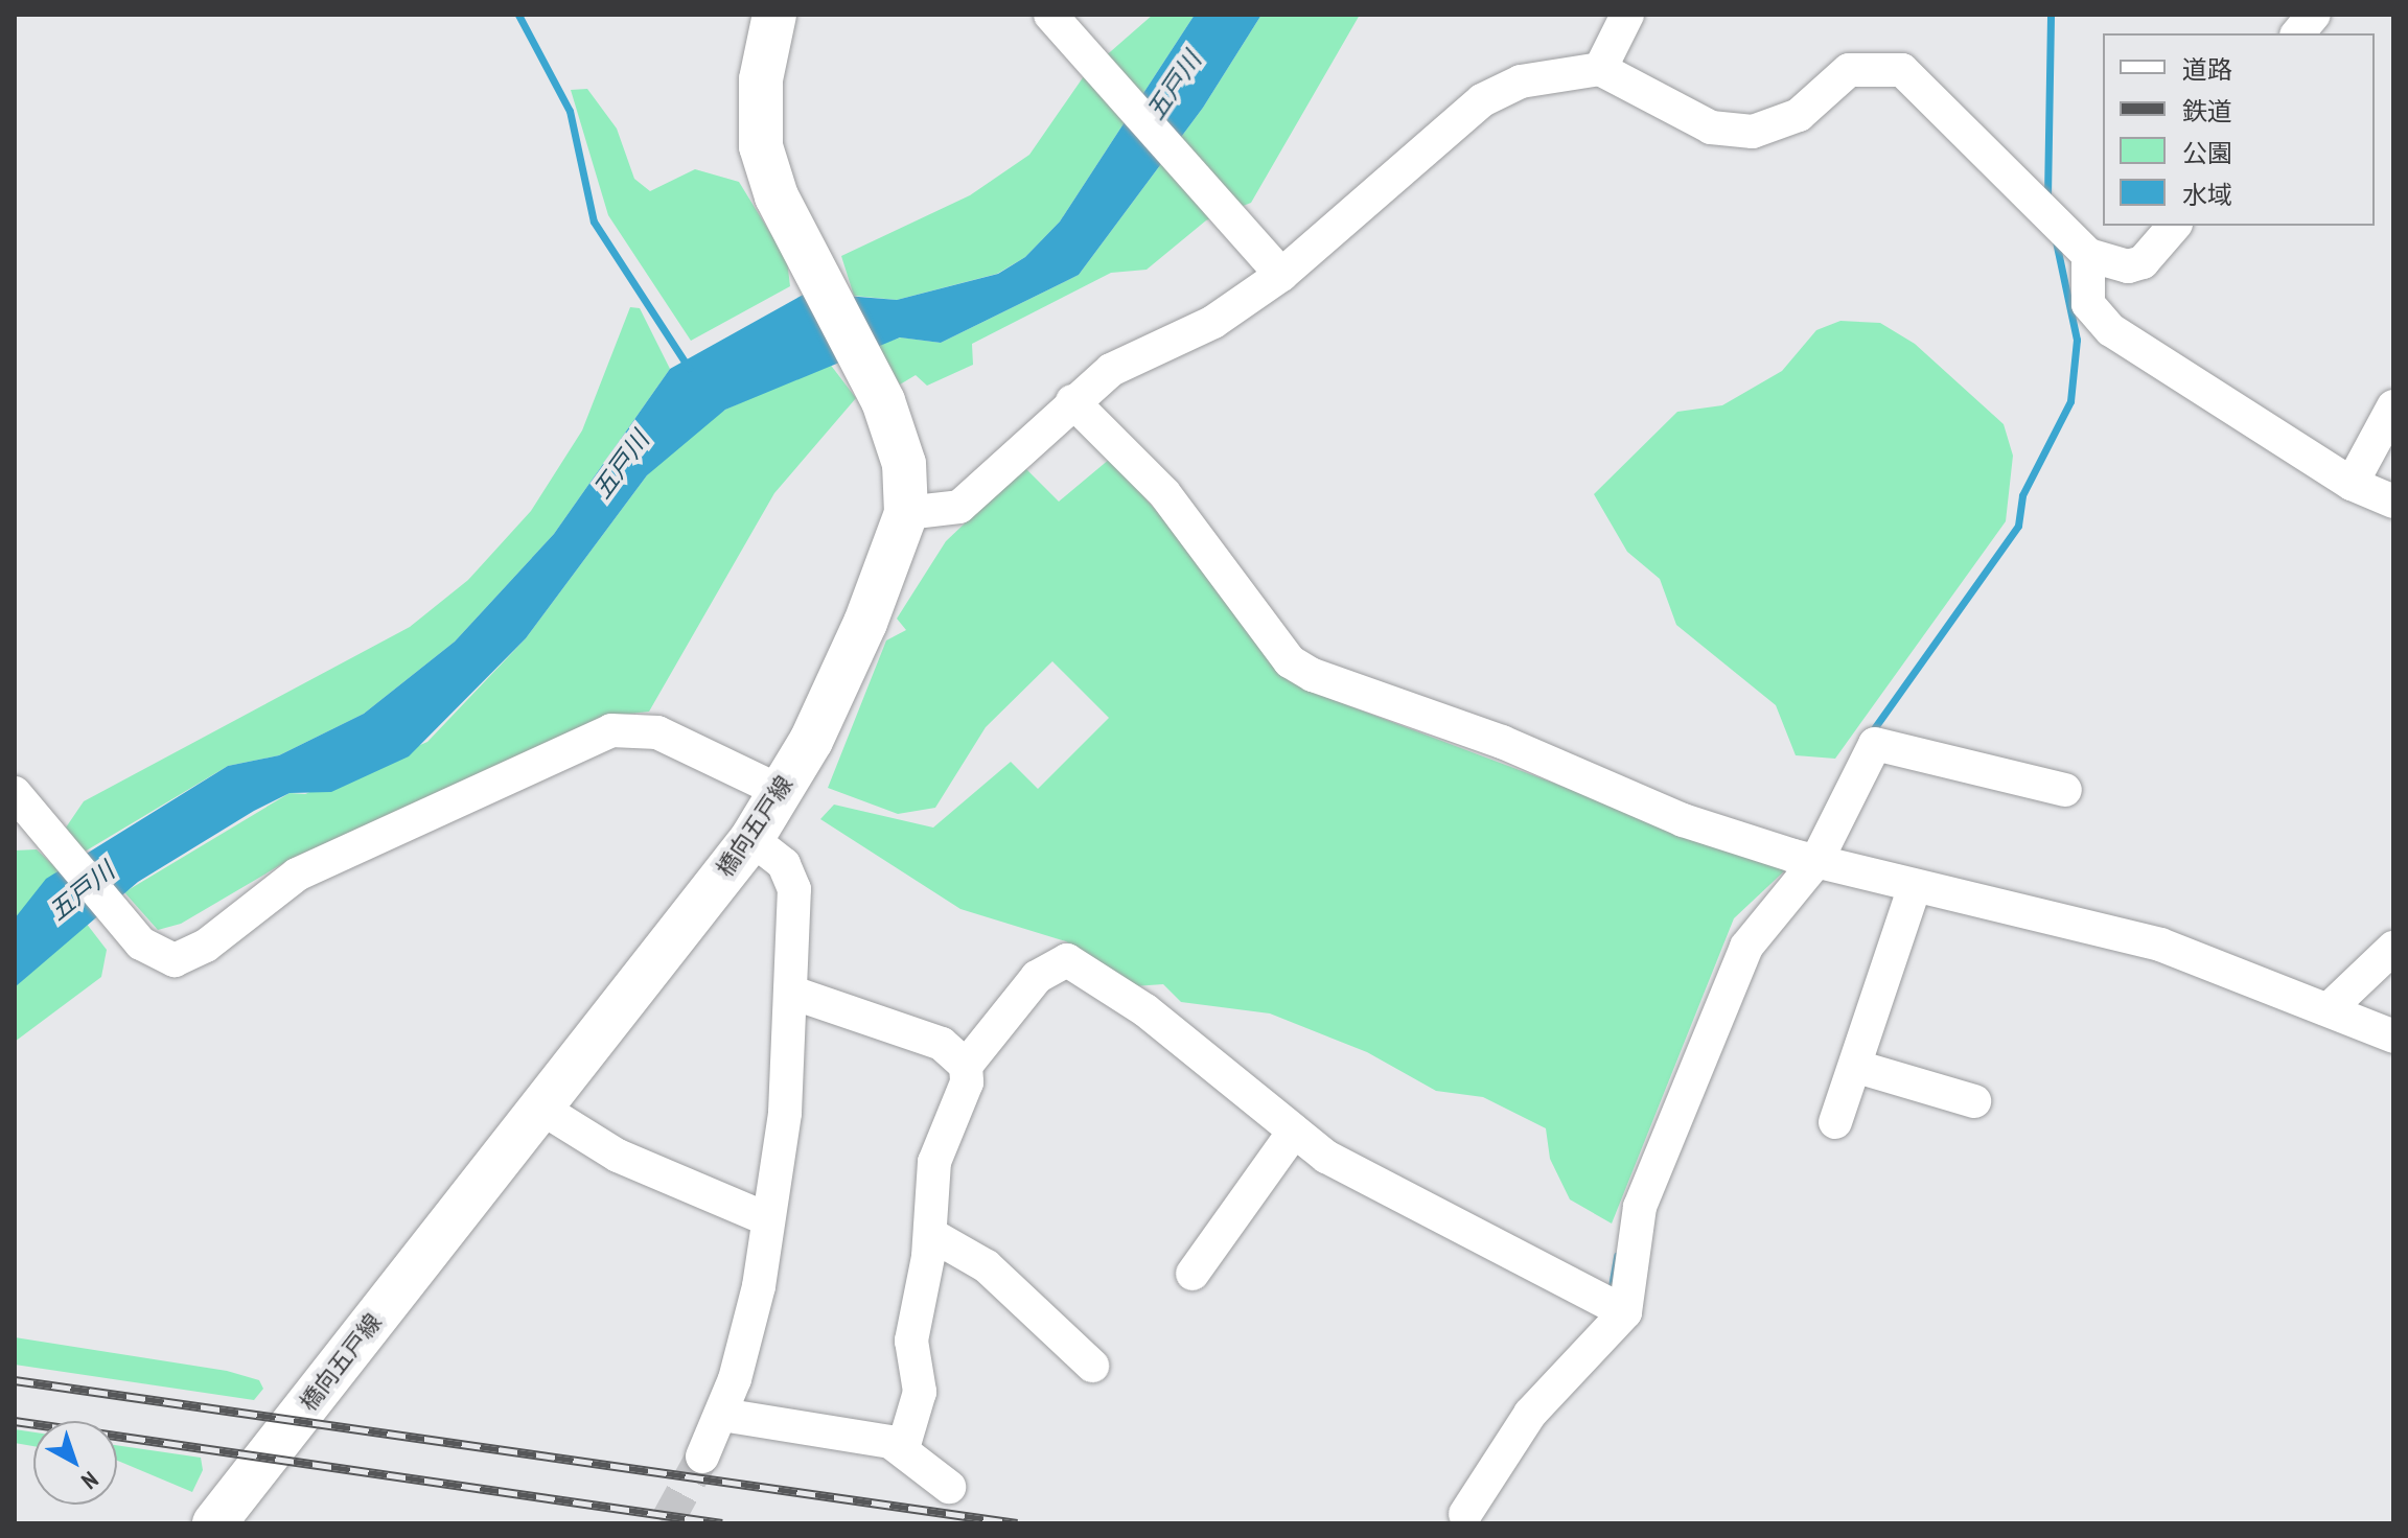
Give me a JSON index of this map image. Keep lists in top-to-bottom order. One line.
{"streets":{"main road":["橋向五戸線"]},"water":["五戸川"],"legend":["道路","鉄道","公園","水域"],"north":"bottom right"}
